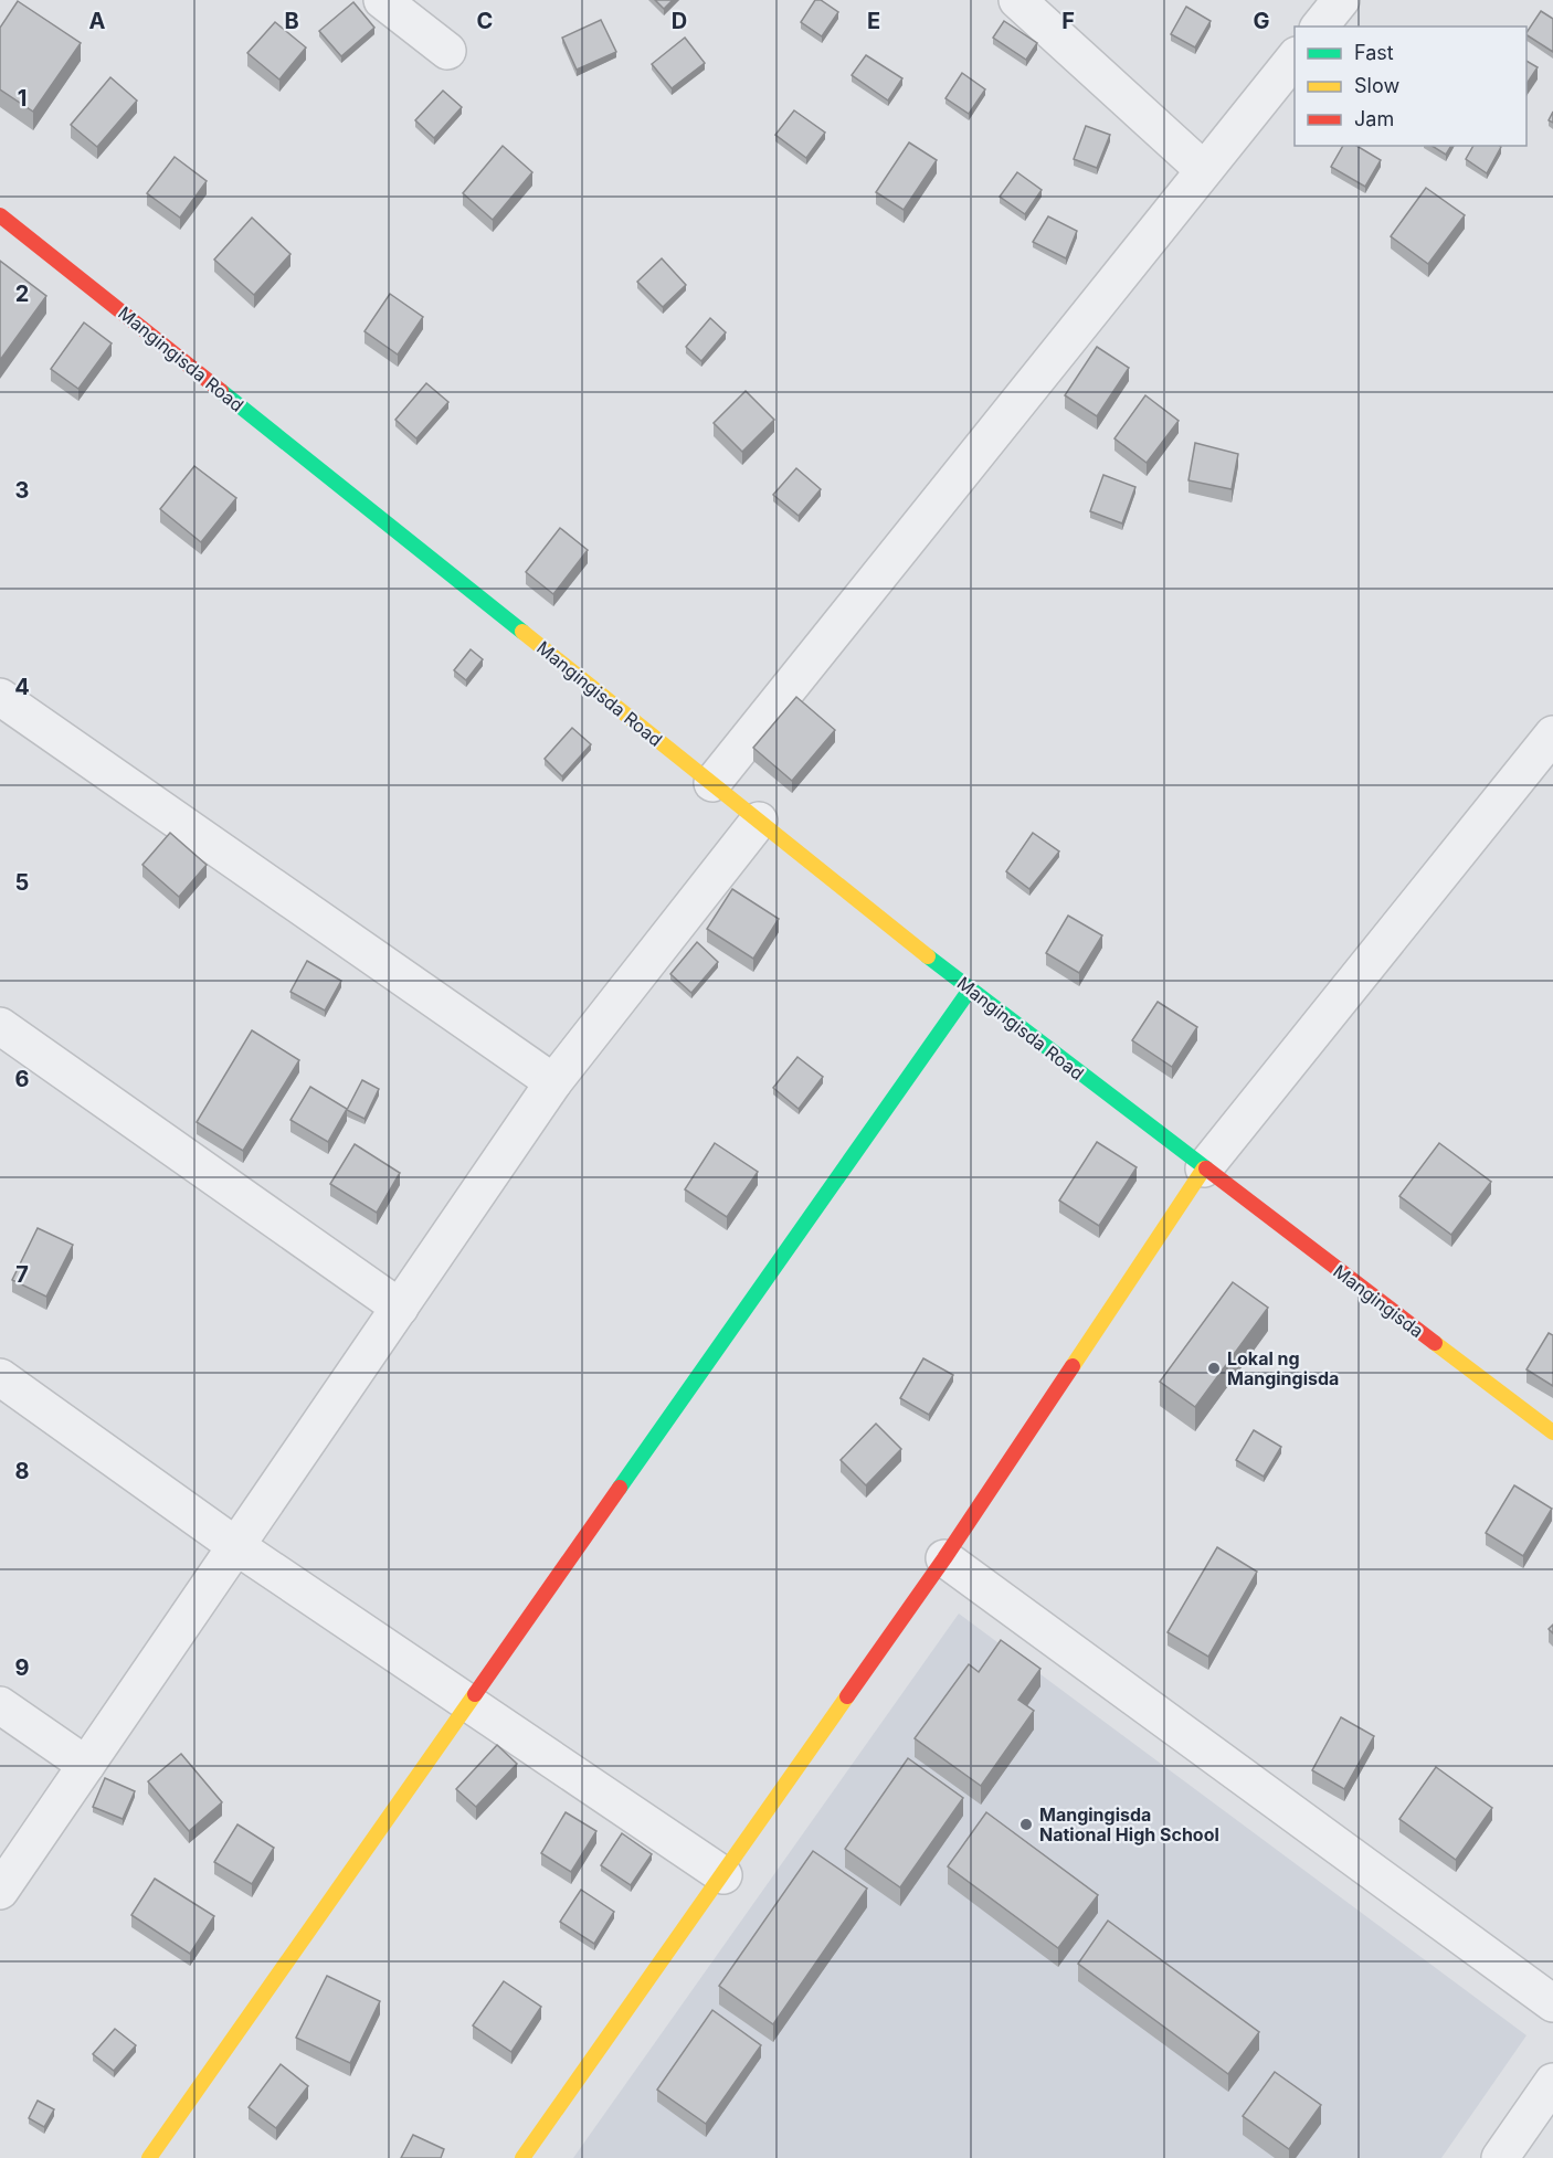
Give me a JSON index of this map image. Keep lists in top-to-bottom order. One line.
{"streets":{"street":["Mangingisda Road","Mangingisda"]},"crossings":[["Mangingisda Road","Mangingisda"]],"places":["Lokal ng Mangingisda","Mangingisda National High School"],"legend":["Fast","Slow","Jam"],"grid":{"columns":["A","B","C","D","E","F","G"],"rows":["1","2","3","4","5","6","7","8","9"]}}
